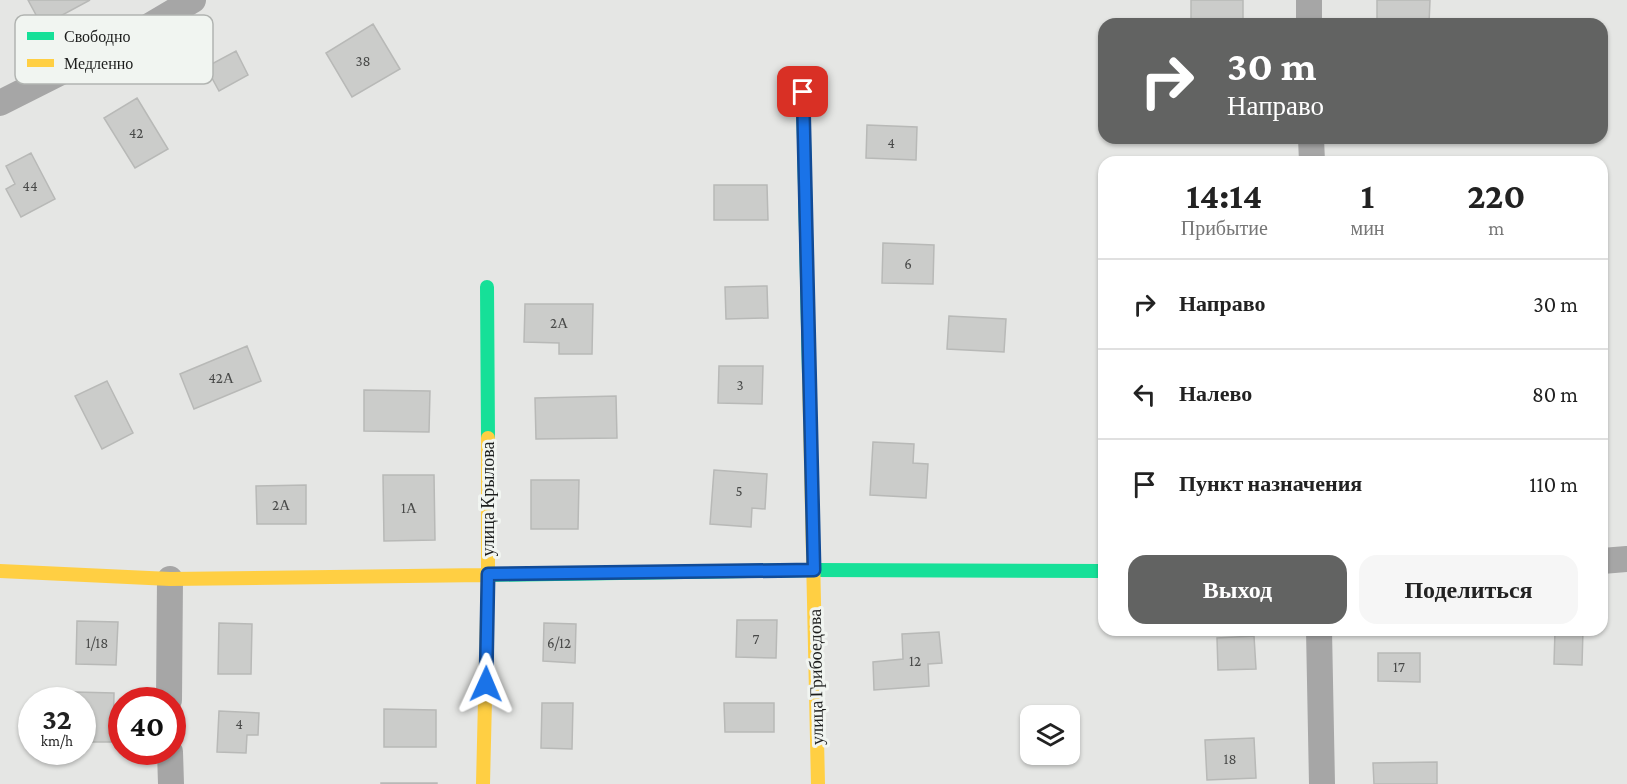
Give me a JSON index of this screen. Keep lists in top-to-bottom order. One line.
{"streets":{"street":["улица Крылова","улица Грибоедова"]},"house_numbers":["38","42","4","44","6","2А","42А","3","5","2А","1А","7","1/18","6/12","12","17","4","18"],"legend":["Свободно","Медленно"],"page":{"turn":["30 m","Направо"],"eta":["14:14","Прибытие","1","мин","220","m"],"list":[{"name":"Направо","value":"30 m"},{"name":"Налево","value":"80 m"},{"name":"Пункт назначения","value":"110 m"}],"buttons":["Выход","Поделиться"],"speed":"32 km/h","limit":"40"}}
